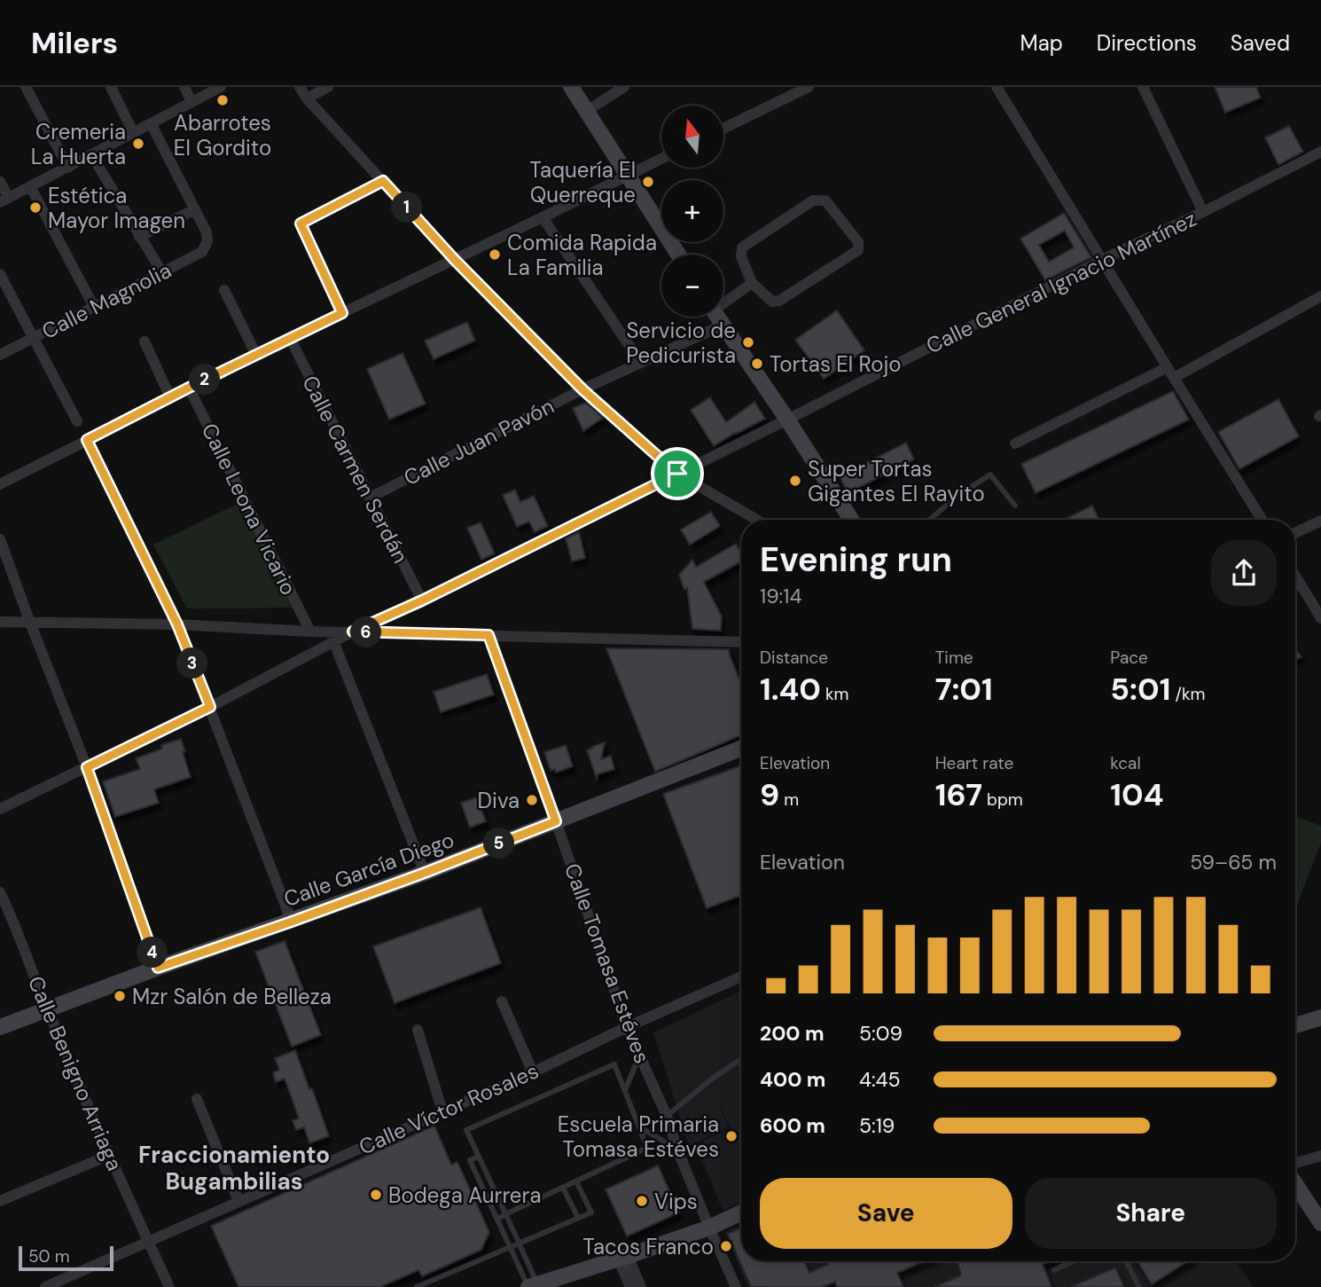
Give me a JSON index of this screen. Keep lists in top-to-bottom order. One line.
{"streets":{"street":["Calle General Ignacio Martínez","Calle Magnolia","Calle Juan Pavón","Calle Carmen Serdán","Calle Leona Vicario","Calle García Diego","Calle Tomasa Estéves","Calle Benigno Arriaga","Calle Víctor Rosales"]},"crossings":[["Calle General Ignacio Martínez","Calle Carmen Serdán"],["Calle Juan Pavón","Calle Carmen Serdán"],["Calle García Diego","Calle Tomasa Estéves"],["Calle García Diego","Calle Benigno Arriaga"],["Calle Tomasa Estéves","Calle Víctor Rosales"],["Calle Benigno Arriaga","Calle Víctor Rosales"]],"districts":["Fraccionamiento Bugambilias"],"places":["Abarrotes El Gordito","Cremeria La Huerta","Taquería El Querreque","Estética Mayor Imagen","Comida Rapida La Familia","Servicio de Pedicurista","Tortas El Rojo","Super Tortas Gigantes El Rayito","Diva","Mzr Salón de Belleza","Escuela Primaria Tomasa Estéves","Bodega Aurrera","Vips","Tacos Franco"],"scale_bar":"50 m","north":"top","page":{"header":"Milers","nav":["Map","Directions","Saved"],"map_buttons":["+","−"],"pins":["1","2","6","3","5","4"],"heading":["Evening run","19:14"],"stats":[["Distance","1.40 km"],["Time","7:01"],["Pace","5:01 /km"],["Elevation","9 m"],["Heart rate","167 bpm"],["kcal","104"]],"chart":["Elevation","59–65 m"],"list":[{"name":"200 m","note":"5:09"},{"name":"400 m","note":"4:45"},{"name":"600 m","note":"5:19"}],"buttons":["Save","Share"],"scale":"50 m"}}
